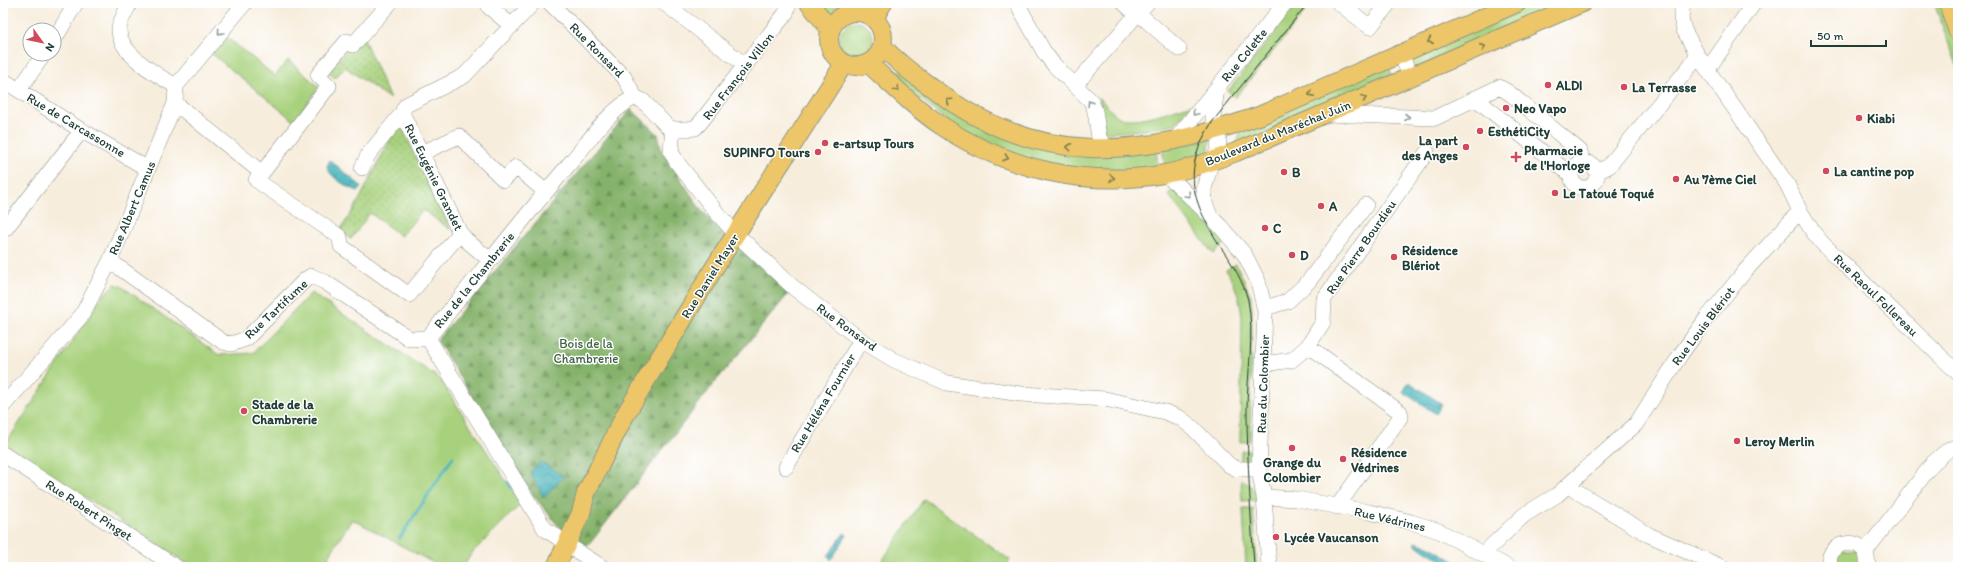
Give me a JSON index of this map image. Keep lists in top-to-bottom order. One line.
{"streets":{"main road":["Boulevard du Maréchal Juin","Rue Daniel Mayer"],"street":["Rue Ronsard","Rue Colette","Rue François Villon","Rue de Carcassonne","Rue Eugénie Grandet","Rue Albert Camus","Rue Pierre Bourdieu","Rue de la Chambrerie","Rue Raoul Follereau","Rue Tartifume","Rue Louis Blériot","Rue du Colombier","Rue Héléna Fournier","Rue Robert Pinget","Rue Védrines"]},"crossings":[["Rue Ronsard","Rue François Villon"],["Rue Ronsard","Rue Daniel Mayer"],["Rue Ronsard","Rue de la Chambrerie"],["Rue Ronsard","Rue du Colombier"],["Rue Ronsard","Rue Héléna Fournier"],["Rue Colette","Boulevard du Maréchal Juin"],["Rue Colette","Rue du Colombier"],["Rue de Carcassonne","Rue Albert Camus"],["Boulevard du Maréchal Juin","Rue Daniel Mayer"],["Boulevard du Maréchal Juin","Rue du Colombier"],["Rue Eugénie Grandet","Rue de la Chambrerie"],["Rue Albert Camus","Rue Tartifume"],["Rue Pierre Bourdieu","Rue du Colombier"],["Rue Daniel Mayer","Rue de la Chambrerie"],["Rue de la Chambrerie","Rue Tartifume"],["Rue Raoul Follereau","Rue Louis Blériot"],["Rue Louis Blériot","Rue Védrines"],["Rue du Colombier","Rue Védrines"]],"parks":["Bois de la Chambrerie"],"places":{"other":["ALDI","La Terrasse","Neo Vapo","Kiabi","EsthétiCity","e-artsup Tours","La part des Anges","SUPINFO Tours","La cantine pop","B","Au 7ème Ciel","Le Tatoué Toqué","A","C","D","Résidence Blériot","Stade de la Chambrerie","Leroy Merlin","Grange du Colombier","Résidence Védrines","Lycée Vaucanson"],"health":["Pharmacie de l'Horloge"]},"scale_bar":"50 m","north":"bottom right"}
